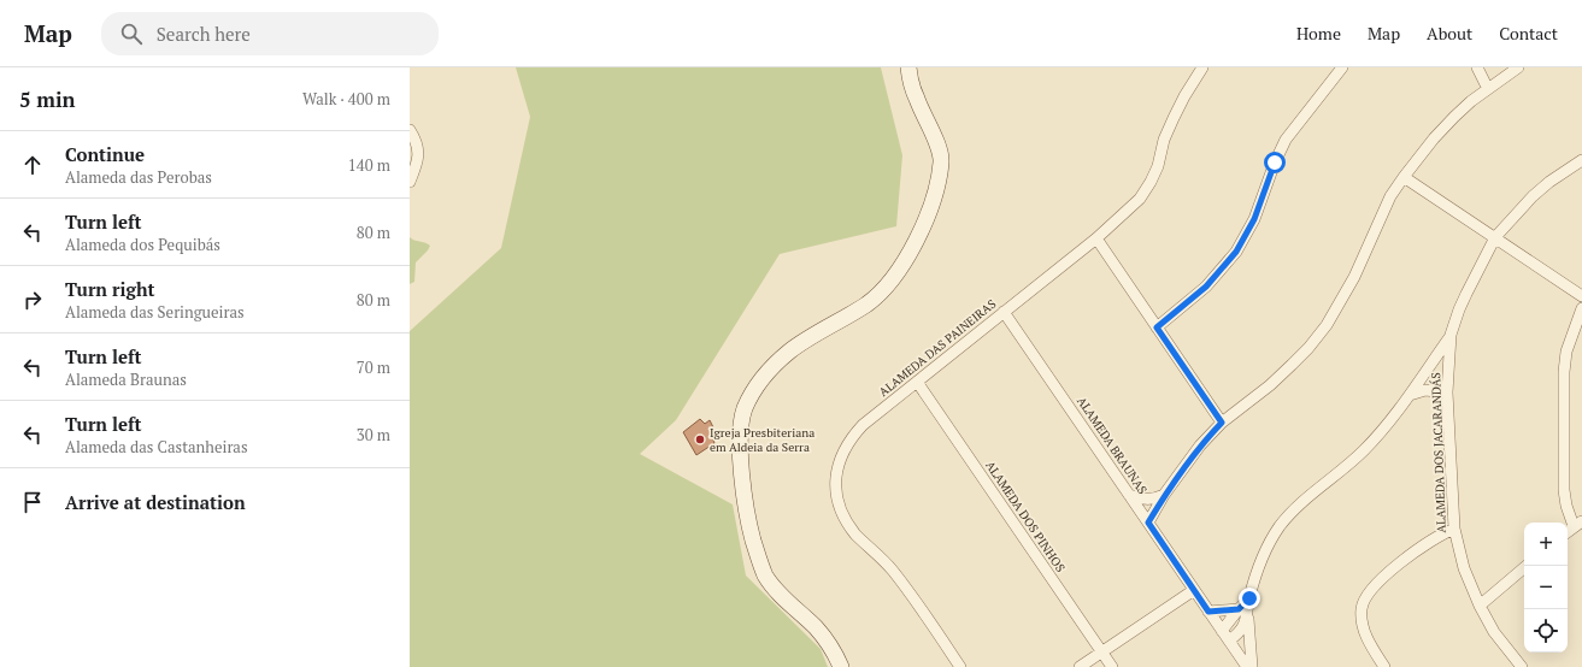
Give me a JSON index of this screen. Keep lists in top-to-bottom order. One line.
{"streets":{"street":["ALAMEDA DAS PAINEIRAS","ALAMEDA BRAUNAS","ALAMEDA DOS JACARANDÁS","ALAMEDA DOS PINHOS"]},"crossings":[["ALAMEDA DAS PAINEIRAS","ALAMEDA BRAUNAS"],["ALAMEDA DAS PAINEIRAS","ALAMEDA DOS PINHOS"]],"places":["Igreja Presbiteriana em Aldeia da Serra"],"page":{"header":"Map","search":"Search here","nav":["Home","Map","About","Contact"],"heading":["5 min","Walk · 400 m"],"list":[["Continue","Alameda das Perobas","140 m"],["Turn left","Alameda dos Pequibás","80 m"],["Turn right","Alameda das Seringueiras","80 m"],["Turn left","Alameda Braunas","70 m"],["Turn left","Alameda das Castanheiras","30 m"],"Arrive at destination"],"map_buttons":["+","−"]}}
